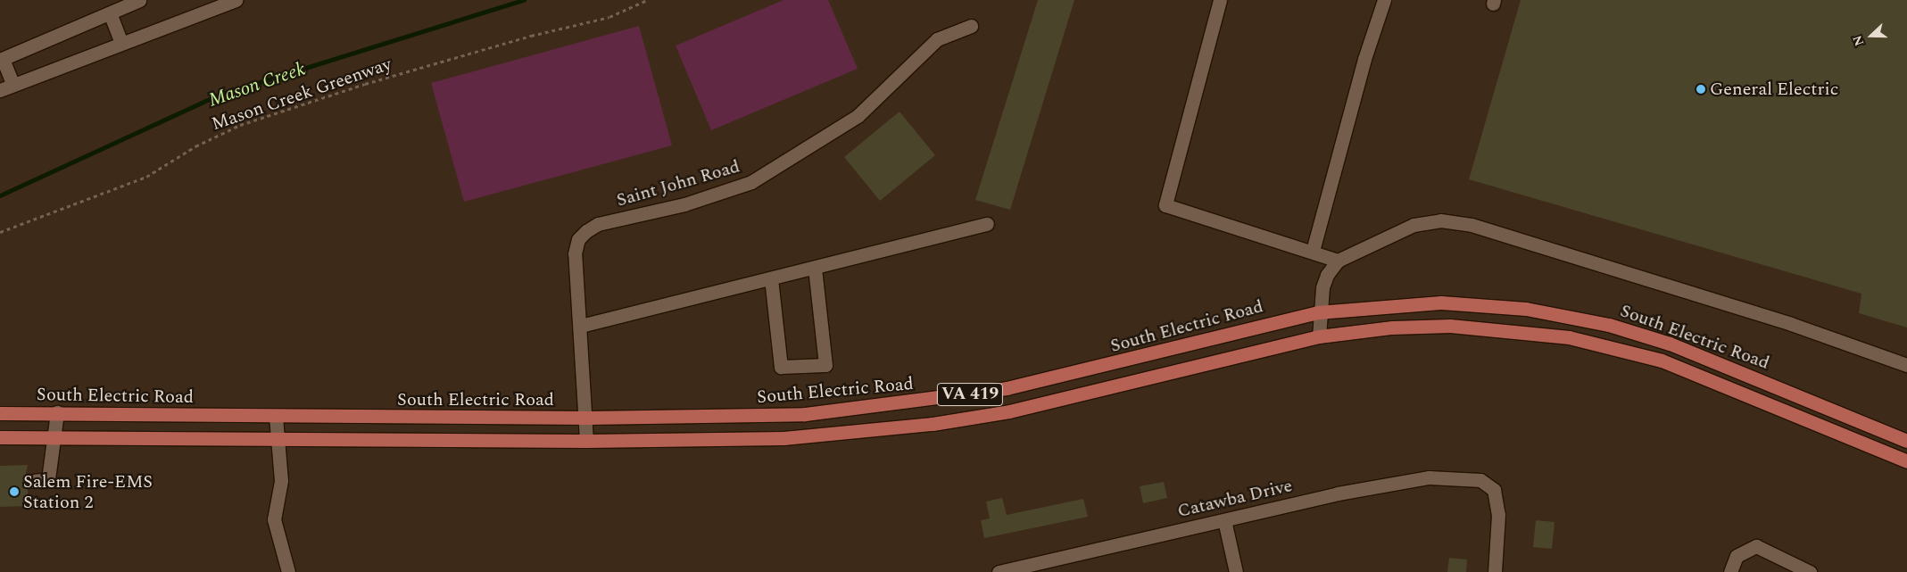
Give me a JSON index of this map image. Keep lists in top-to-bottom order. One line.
{"streets":{"main road":["South Electric Road","VA 419"],"street":["Saint John Road","Catawba Drive"],"path":["Mason Creek Greenway"]},"crossings":[["Saint John Road","South Electric Road"]],"water":["Mason Creek"],"places":["General Electric","Salem Fire-EMS Station 2"],"north":"left"}
